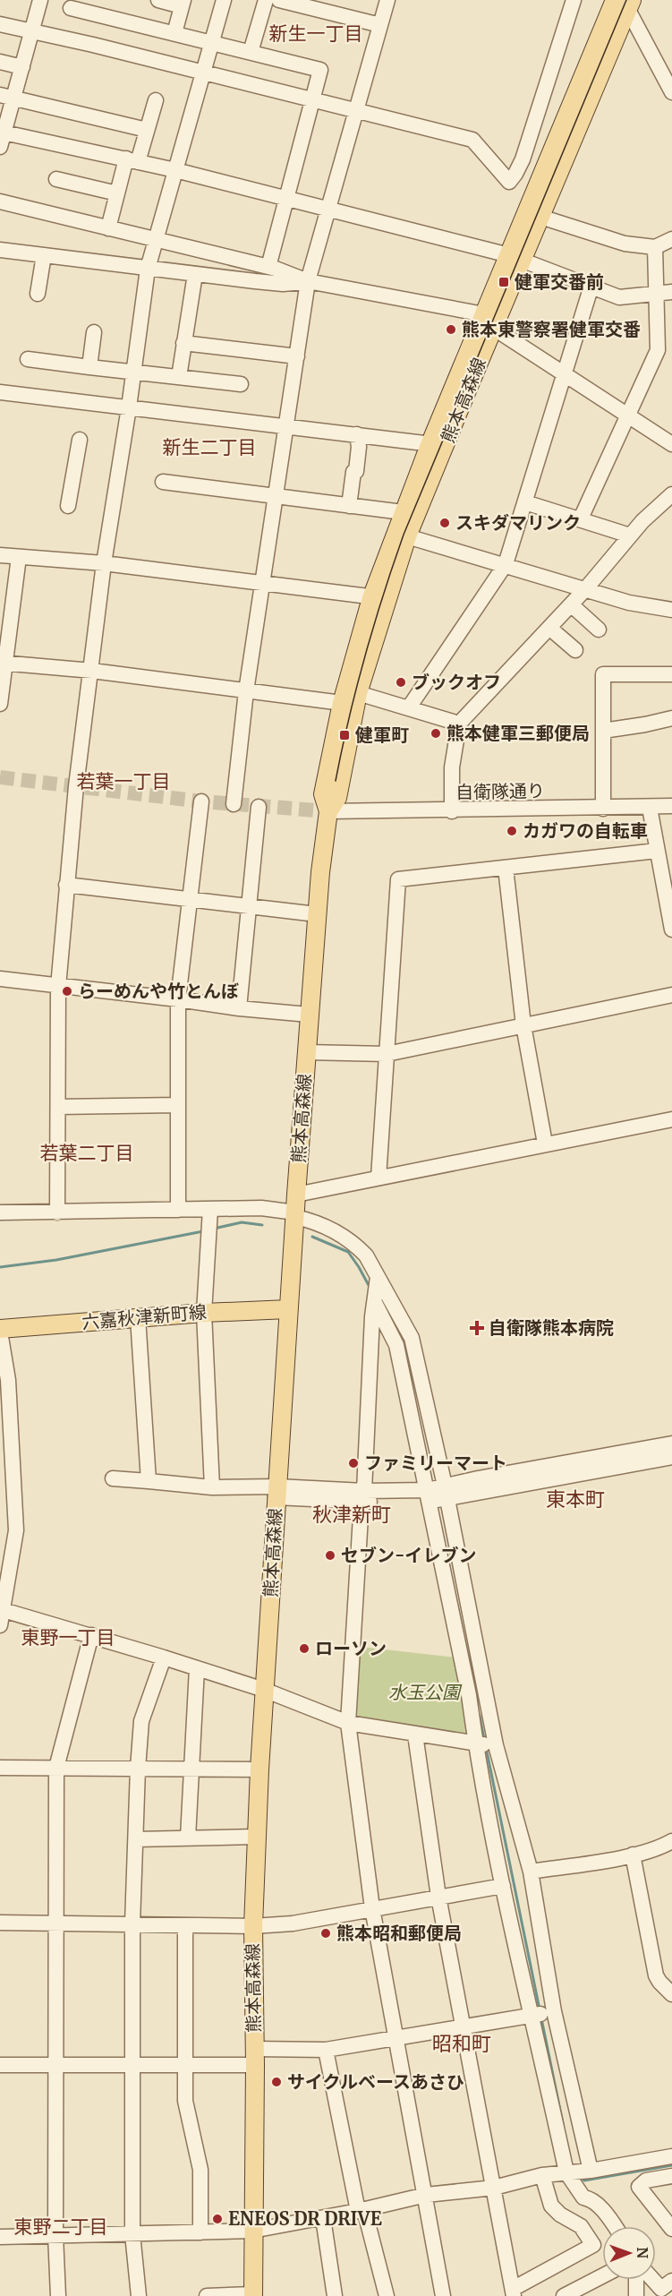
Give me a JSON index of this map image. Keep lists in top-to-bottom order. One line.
{"streets":{"main road":["熊本高森線","六嘉秋津新町線"],"street":["自衛隊通り"]},"crossings":[["熊本高森線","自衛隊通り"],["熊本高森線","六嘉秋津新町線"]],"districts":["新生一丁目","新生二丁目","若葉一丁目","若葉二丁目","東本町","秋津新町","東野一丁目","昭和町","東野二丁目"],"parks":["水玉公園"],"places":{"transit":["健軍交番前","健軍町"],"other":["熊本東警察署健軍交番","スキダマリンク","ブックオフ","熊本健軍三郵便局","カガワの自転車","らーめんや竹とんぼ","ファミリーマート","セブン-イレブン","ローソン","熊本昭和郵便局","サイクルベースあさひ","ENEOS DR DRIVE"],"health":["自衛隊熊本病院"]},"north":"right"}
